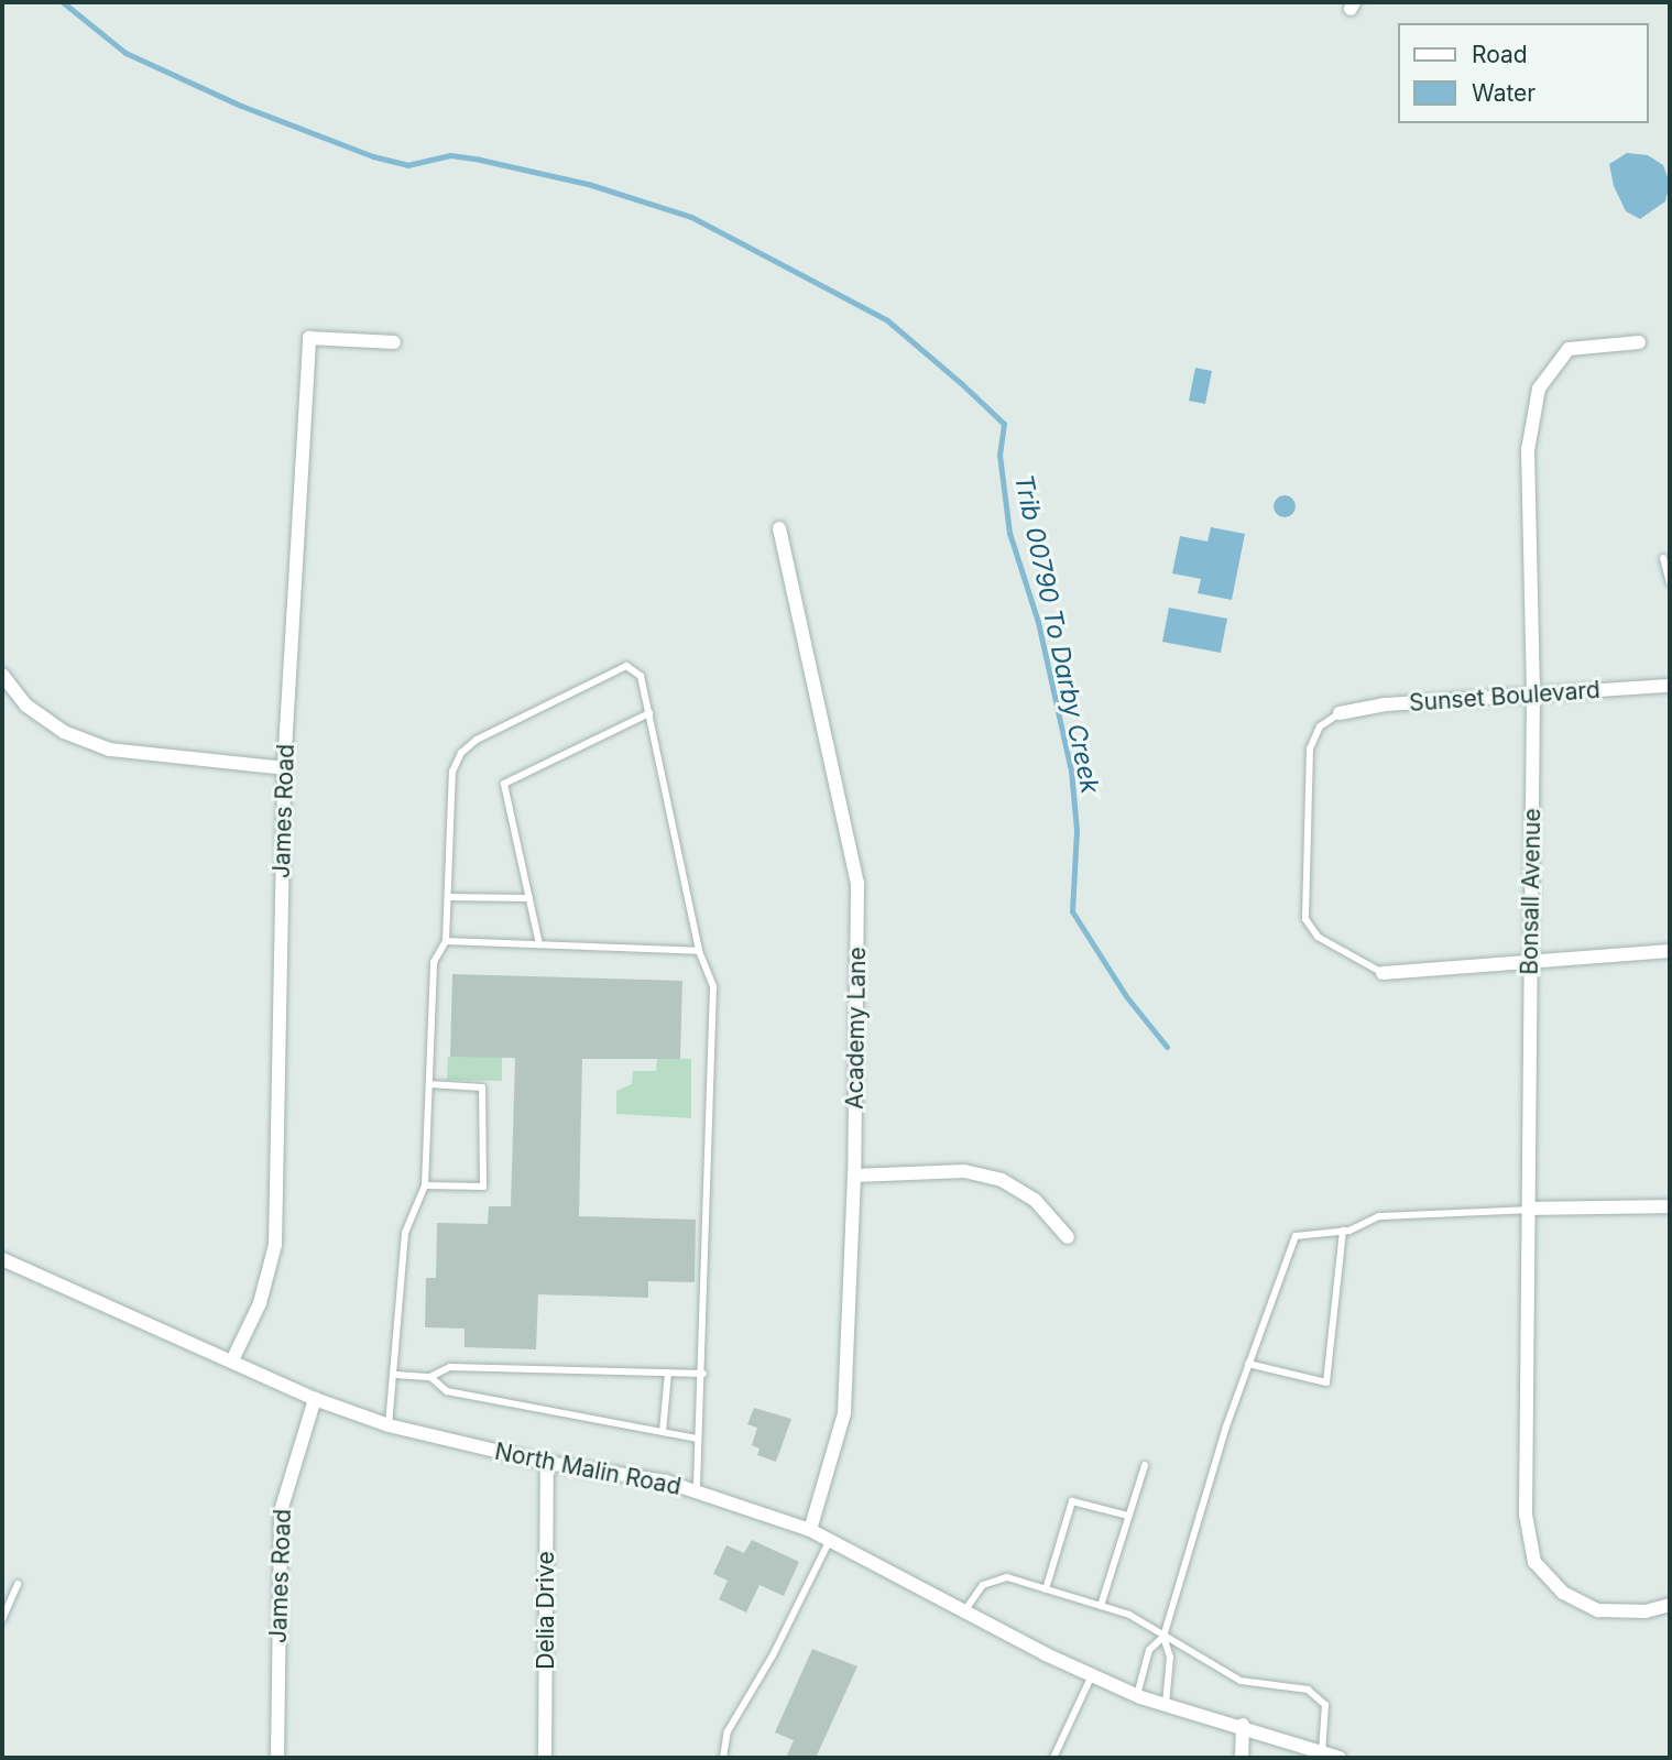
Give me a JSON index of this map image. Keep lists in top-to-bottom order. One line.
{"streets":{"street":["Sunset Boulevard","James Road","Bonsall Avenue","Academy Lane","North Malin Road","Delia Drive"]},"crossings":[["Sunset Boulevard","Bonsall Avenue"],["James Road","North Malin Road"],["Academy Lane","North Malin Road"],["North Malin Road","Delia Drive"]],"water":["Trib 00790 To Darby Creek"],"legend":["Road","Water"]}
